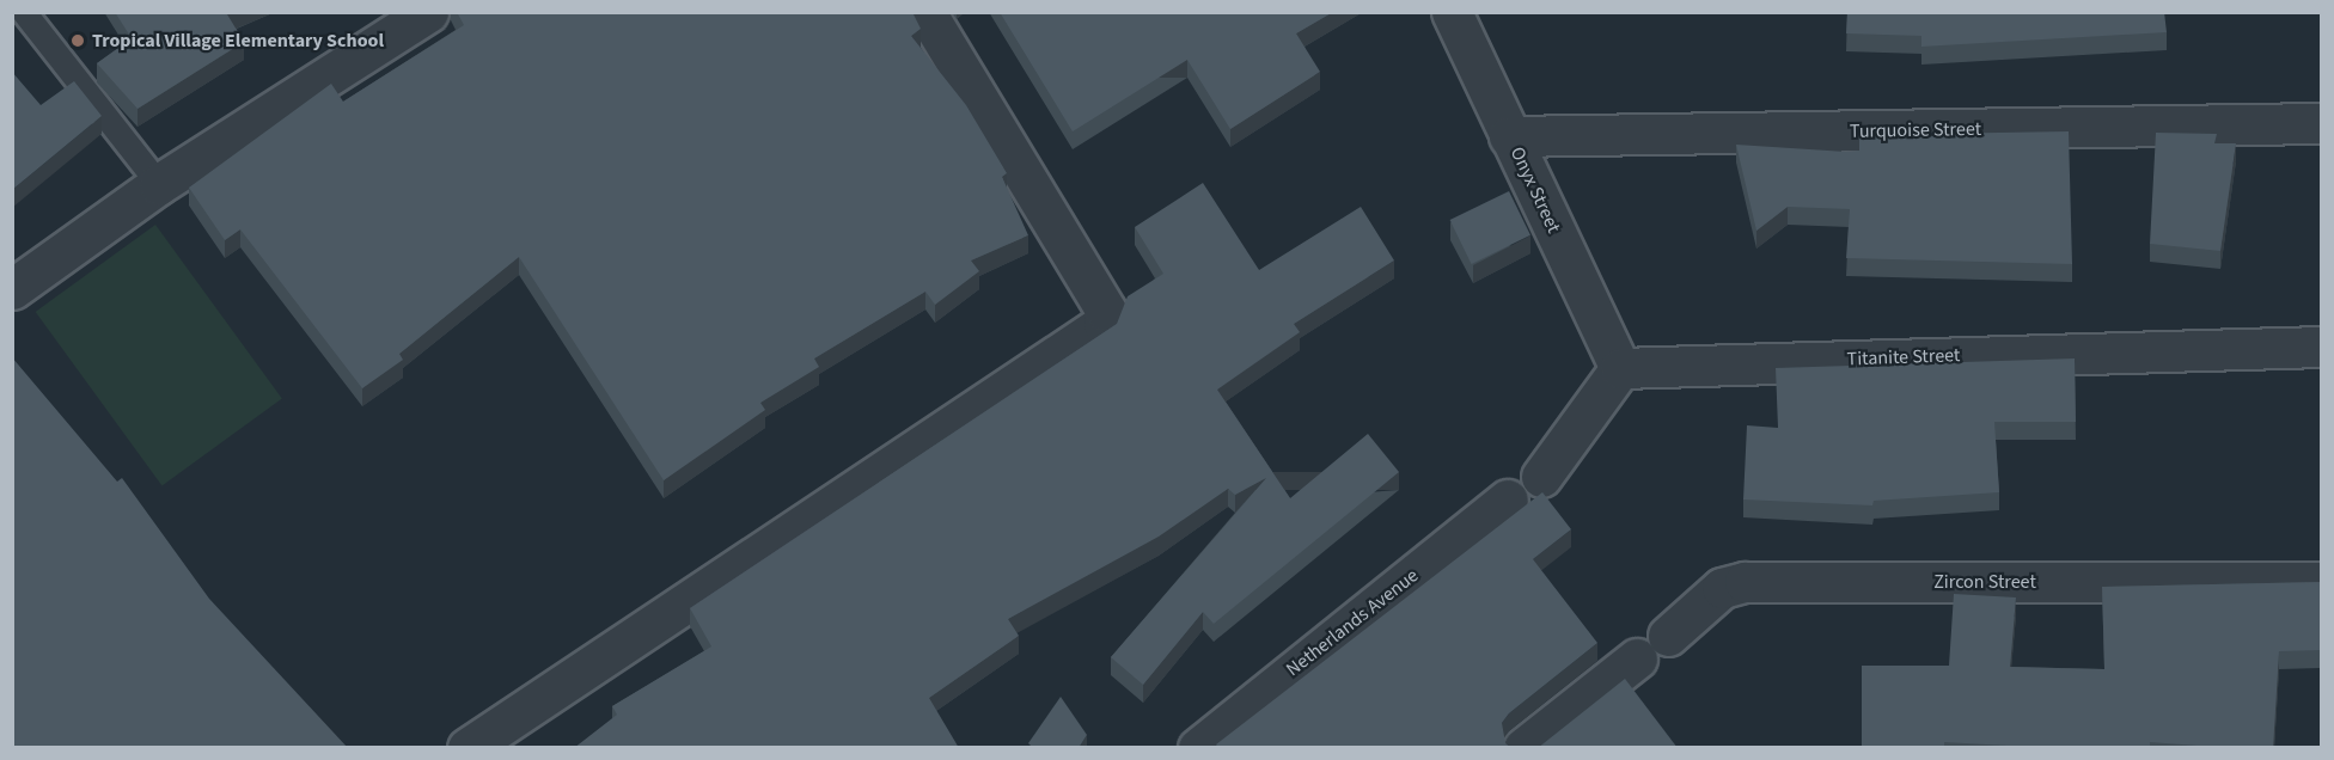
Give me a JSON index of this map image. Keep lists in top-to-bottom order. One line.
{"streets":{"street":["Turquoise Street","Onyx Street","Titanite Street","Zircon Street","Netherlands Avenue"]},"crossings":[["Turquoise Street","Onyx Street"],["Onyx Street","Titanite Street"]],"places":["Tropical Village Elementary School"]}
